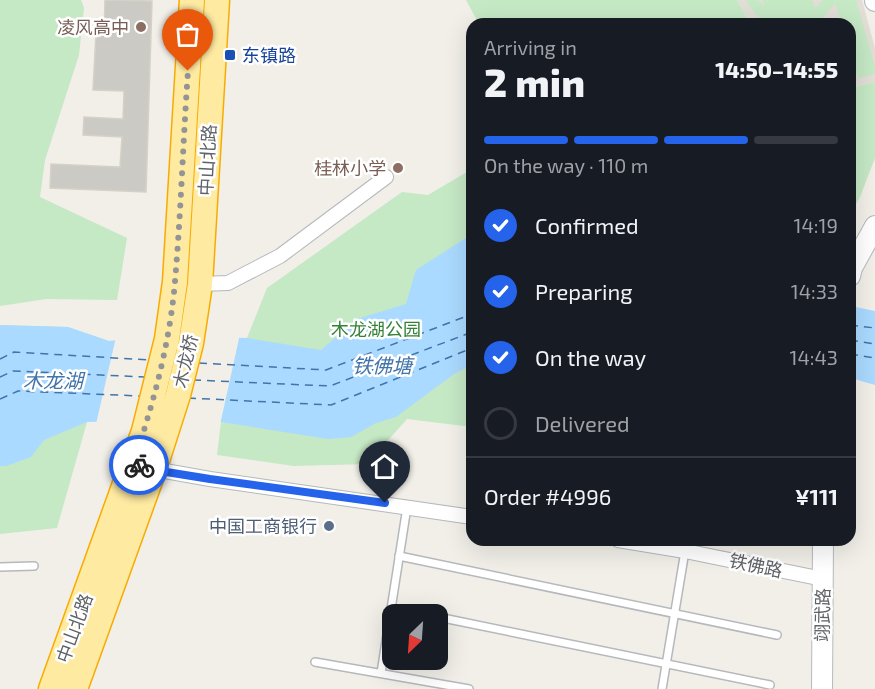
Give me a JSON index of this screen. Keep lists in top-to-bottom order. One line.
{"streets":{"highway":["中山北路","木龙桥"],"main road":["翊武路"],"street":["铁佛路"]},"crossings":[["中山北路","木龙桥"],["铁佛路","翊武路"]],"water":["铁佛塘","木龙湖"],"parks":["木龙湖公园"],"places":{"other":["凌风高中","桂林小学","中国工商银行"],"transit":["东镇路"]},"north":"bottom left","page":{"heading":["2 min","Arriving in","14:50–14:55"],"panel":["Order #4996","¥111"],"bar":"On the way · 110 m","list":[["Confirmed","14:19"],["Preparing","14:33"],["On the way","14:43"],"Delivered"]}}
